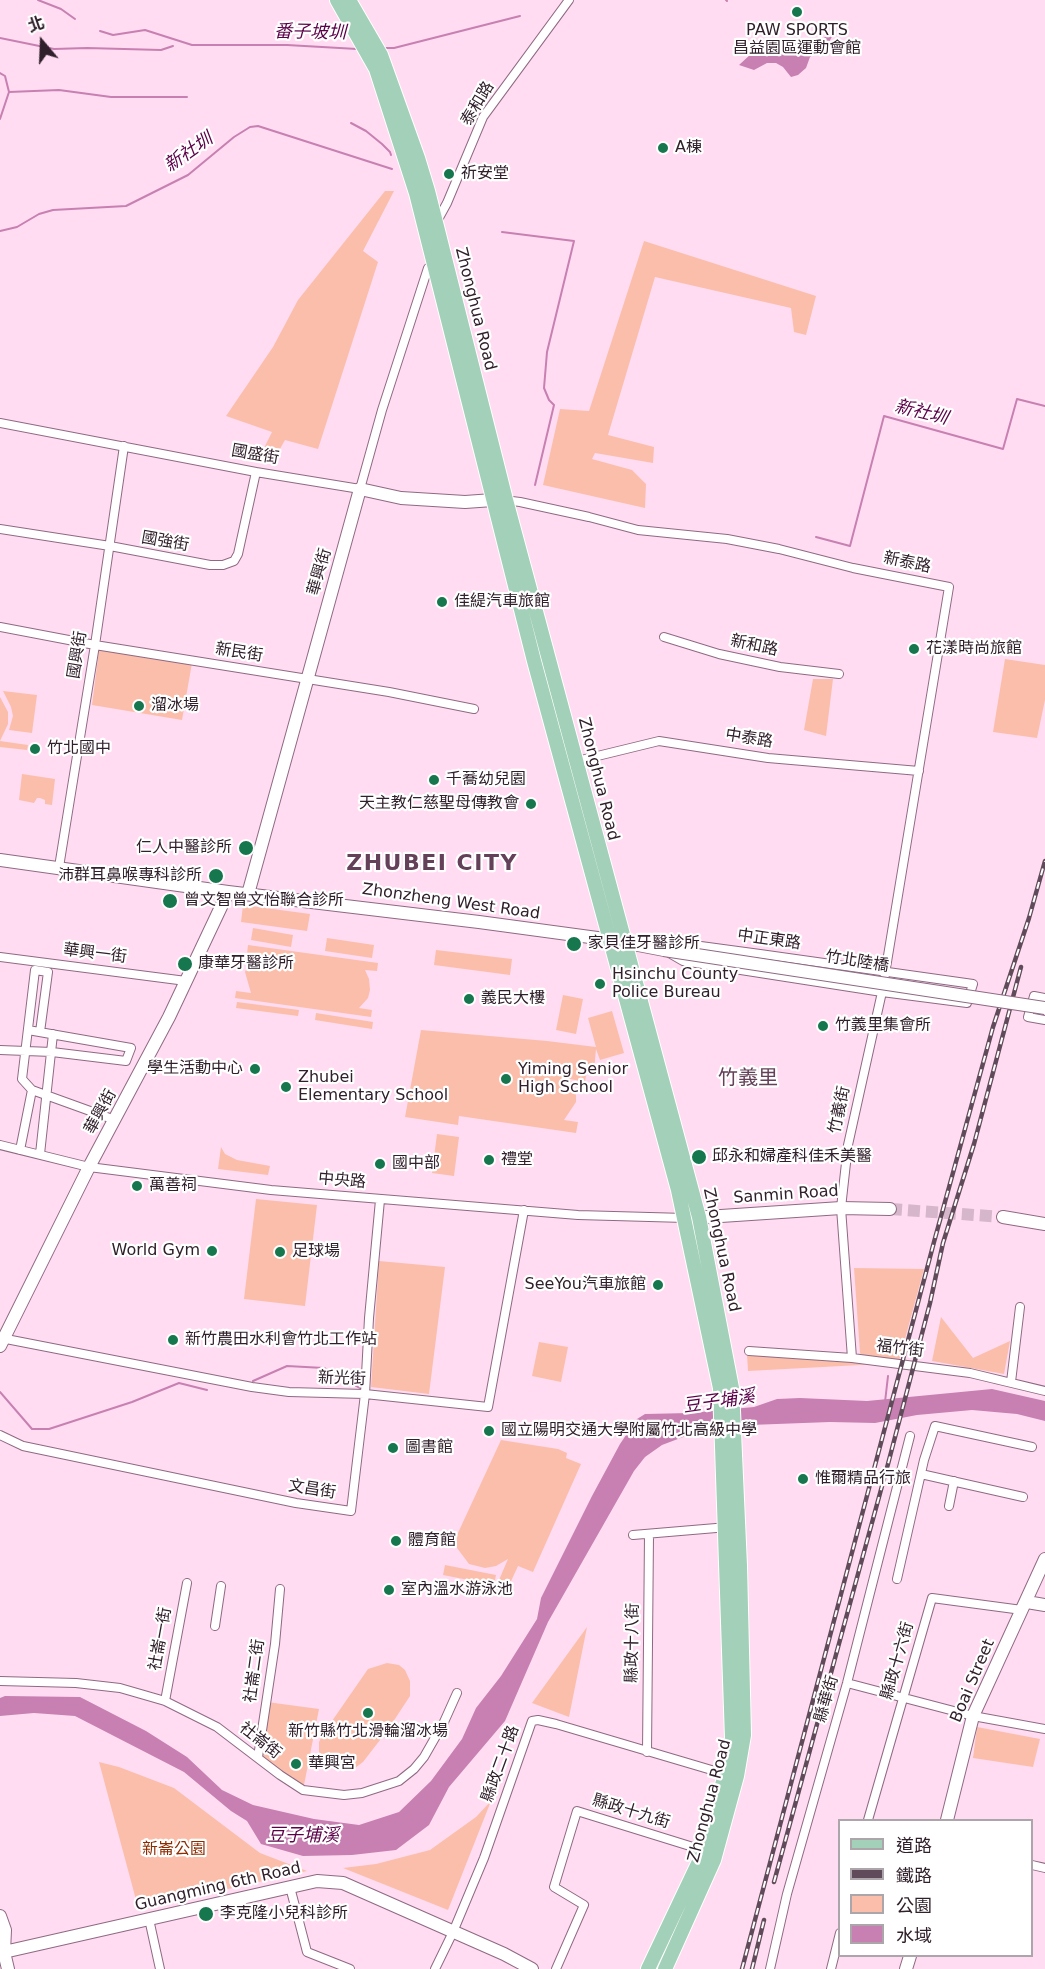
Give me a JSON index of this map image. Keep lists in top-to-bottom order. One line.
{"streets":{"main road":["Zhonghua Road"],"street":["泰和路","國盛街","國強街","新泰路","華興街","新和路","新民街","國興街","中泰路","Zhonzheng West Road","中正東路","華興一街","竹北陸橋","竹義街","中央路","Sanmin Road","福竹街","新光街","文昌街","社崙一街","縣政十八街","縣政十六街","社崙二街","Boai Street","縣華街","社崙街","縣政二十路","縣政十九街","Guangming 6th Road"]},"crossings":[["泰和路","Zhonghua Road"],["Zhonghua Road","國盛街"],["Zhonghua Road","新泰路"],["Zhonghua Road","華興街"],["Zhonghua Road","中泰路"],["Zhonghua Road","Zhonzheng West Road"],["Zhonghua Road","中央路"],["Zhonghua Road","Sanmin Road"],["Zhonghua Road","縣政二十路"],["Zhonghua Road","縣政十九街"],["國盛街","國強街"],["國盛街","新泰路"],["國盛街","華興街"],["國盛街","國興街"],["國強街","國興街"],["新泰路","中泰路"],["新泰路","中正東路"],["新泰路","竹義街"],["華興街","新民街"],["華興街","Zhonzheng West Road"],["華興街","華興一街"],["華興街","中央路"],["華興街","新光街"],["新民街","國興街"],["國興街","Zhonzheng West Road"],["Zhonzheng West Road","中正東路"],["Zhonzheng West Road","竹北陸橋"],["中正東路","竹北陸橋"],["中正東路","竹義街"],["竹義街","Sanmin Road"],["竹義街","福竹街"],["中央路","Sanmin Road"],["中央路","新光街"],["中央路","文昌街"],["新光街","文昌街"],["社崙一街","社崙街"],["縣政十八街","縣政二十路"],["縣政十六街","Boai Street"],["社崙二街","社崙街"],["縣政二十路","Guangming 6th Road"]],"districts":["ZHUBEI CITY","竹義里"],"water":["番子坡圳","新社圳","豆子埔溪"],"parks":["新崙公園"],"places":["PAW SPORTS 昌益園區運動會館","A棟","祈安堂","佳緹汽車旅館","花漾時尚旅館","溜冰場","竹北國中","千蕎幼兒園","天主教仁慈聖母傳教會","仁人中醫診所","沛群耳鼻喉專科診所","曾文智曾文怡聯合診所","家貝佳牙醫診所","康華牙醫診所","Hsinchu County Police Bureau","義民大樓","竹義里集會所","學生活動中心","Yiming Senior High School","Zhubei Elementary School","邱永和婦產科佳禾美醫","禮堂","國中部","萬善祠","World Gym","足球場","SeeYou汽車旅館","新竹農田水利會竹北工作站","國立陽明交通大學附屬竹北高級中學","圖書館","惟爾精品行旅","體育館","室內溫水游泳池","新竹縣竹北滑輪溜冰場","華興宮","李克隆小兒科診所"],"legend":["道路","鐵路","公園","水域"],"north":"top"}
